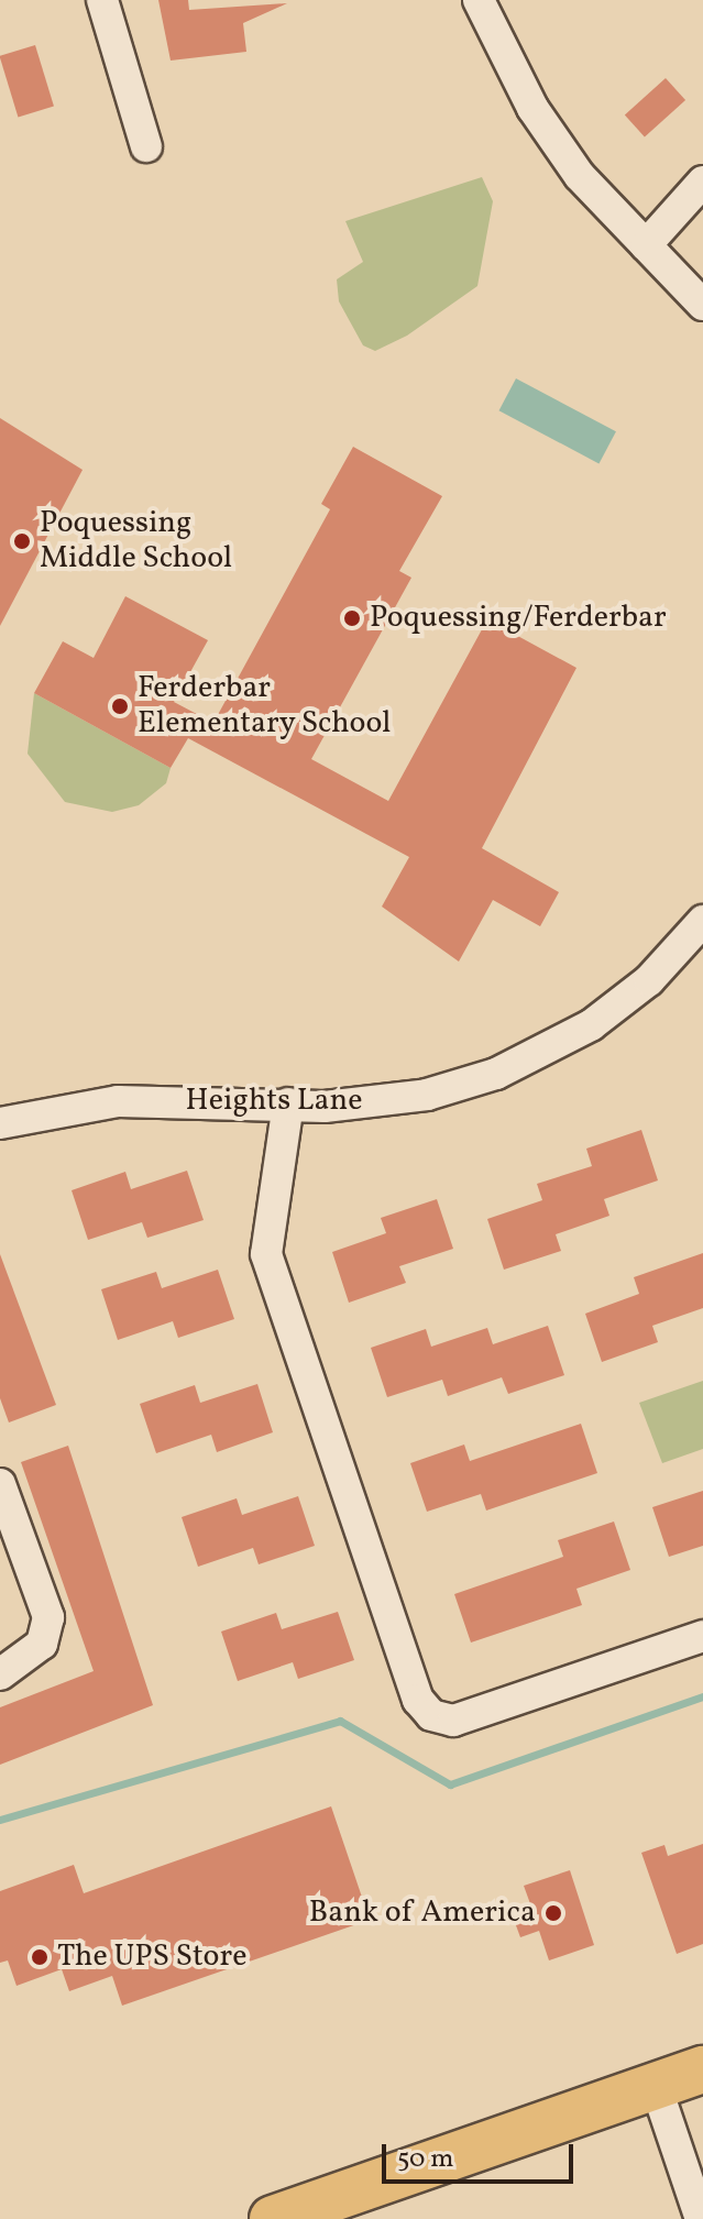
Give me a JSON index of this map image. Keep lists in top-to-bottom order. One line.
{"streets":{"street":["Heights Lane"]},"places":["Poquessing Middle School","Poquessing/Ferderbar","Ferderbar Elementary School","Bank of America","The UPS Store"],"scale_bar":"50 m"}
